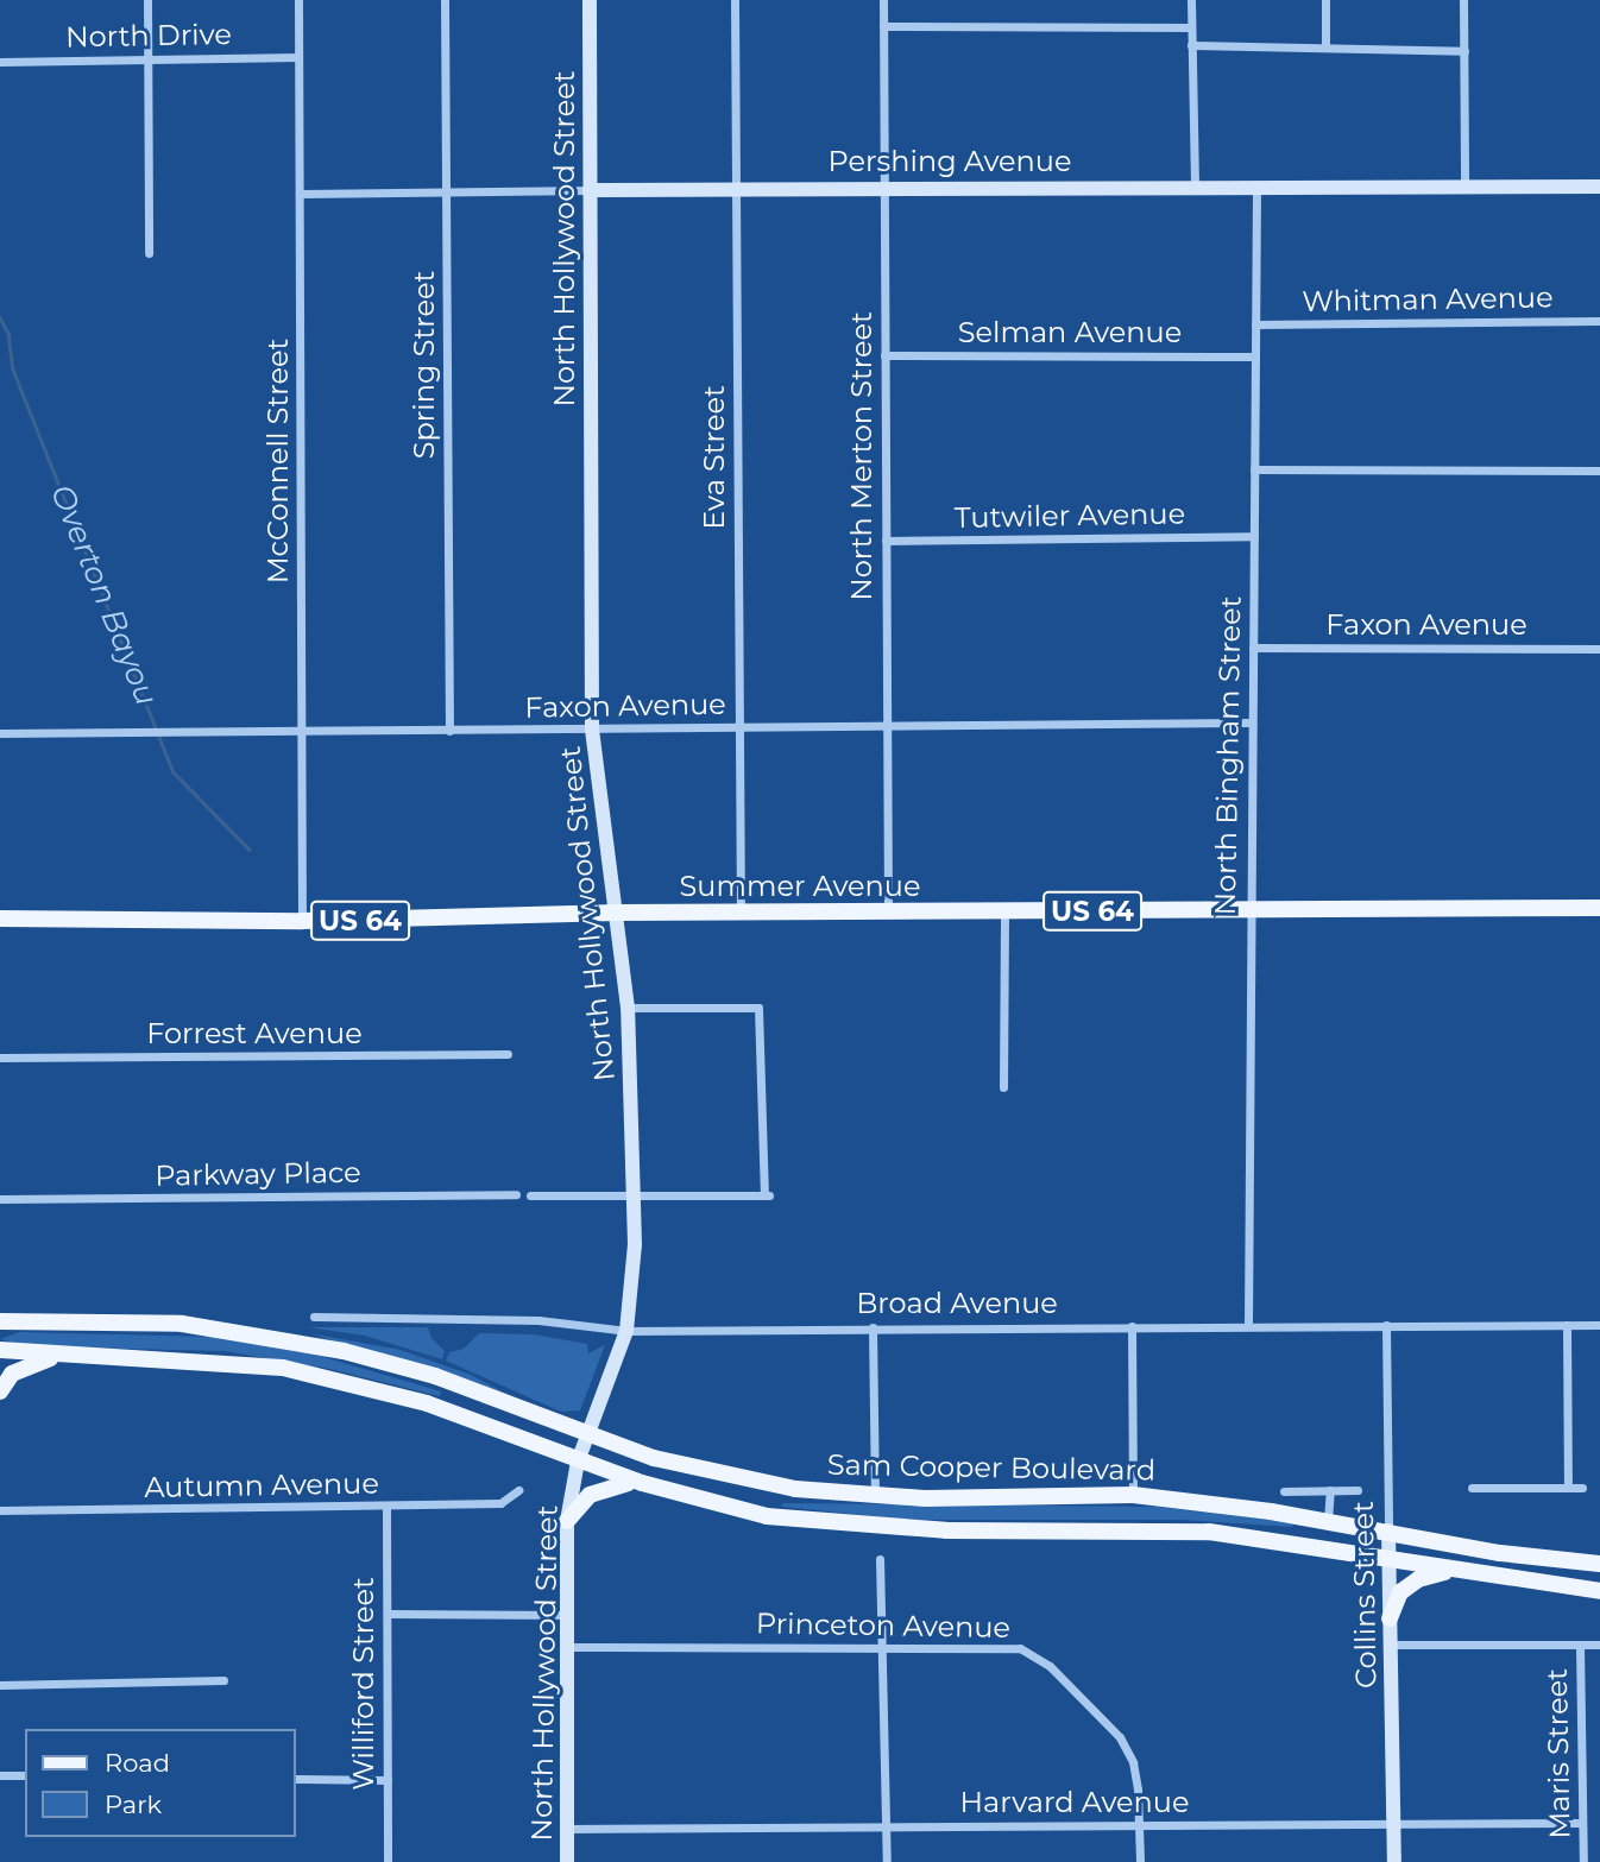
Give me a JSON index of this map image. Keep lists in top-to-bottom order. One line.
{"streets":{"main road":["Pershing Avenue","North Hollywood Street","Summer Avenue","US 64","Sam Cooper Boulevard","Collins Street"],"street":["North Drive","Whitman Avenue","Selman Avenue","Spring Street","North Merton Street","Eva Street","McConnell Street","Tutwiler Avenue","Faxon Avenue","North Bingham Street","Forrest Avenue","Parkway Place","Broad Avenue","Autumn Avenue","Princeton Avenue","Williford Street","Maris Street","Harvard Avenue"]},"crossings":[["North Drive","McConnell Street"],["Pershing Avenue","North Hollywood Street"],["Pershing Avenue","Spring Street"],["Pershing Avenue","North Merton Street"],["Pershing Avenue","Eva Street"],["Pershing Avenue","McConnell Street"],["Pershing Avenue","North Bingham Street"],["North Hollywood Street","Faxon Avenue"],["North Hollywood Street","Summer Avenue"],["North Hollywood Street","Broad Avenue"],["North Hollywood Street","Sam Cooper Boulevard"],["North Hollywood Street","Princeton Avenue"],["North Hollywood Street","Harvard Avenue"],["Whitman Avenue","North Bingham Street"],["Selman Avenue","North Merton Street"],["Selman Avenue","North Bingham Street"],["Spring Street","Faxon Avenue"],["North Merton Street","Tutwiler Avenue"],["North Merton Street","Faxon Avenue"],["North Merton Street","Summer Avenue"],["Eva Street","Faxon Avenue"],["Eva Street","Summer Avenue"],["McConnell Street","Faxon Avenue"],["McConnell Street","Summer Avenue"],["Tutwiler Avenue","North Bingham Street"],["Faxon Avenue","North Bingham Street"],["North Bingham Street","Summer Avenue"],["North Bingham Street","Broad Avenue"],["Broad Avenue","Collins Street"],["Sam Cooper Boulevard","Collins Street"],["Autumn Avenue","Williford Street"],["Collins Street","Harvard Avenue"],["Princeton Avenue","Harvard Avenue"],["Maris Street","Harvard Avenue"]],"water":["Overton Bayou"],"legend":["Road","Park"]}
